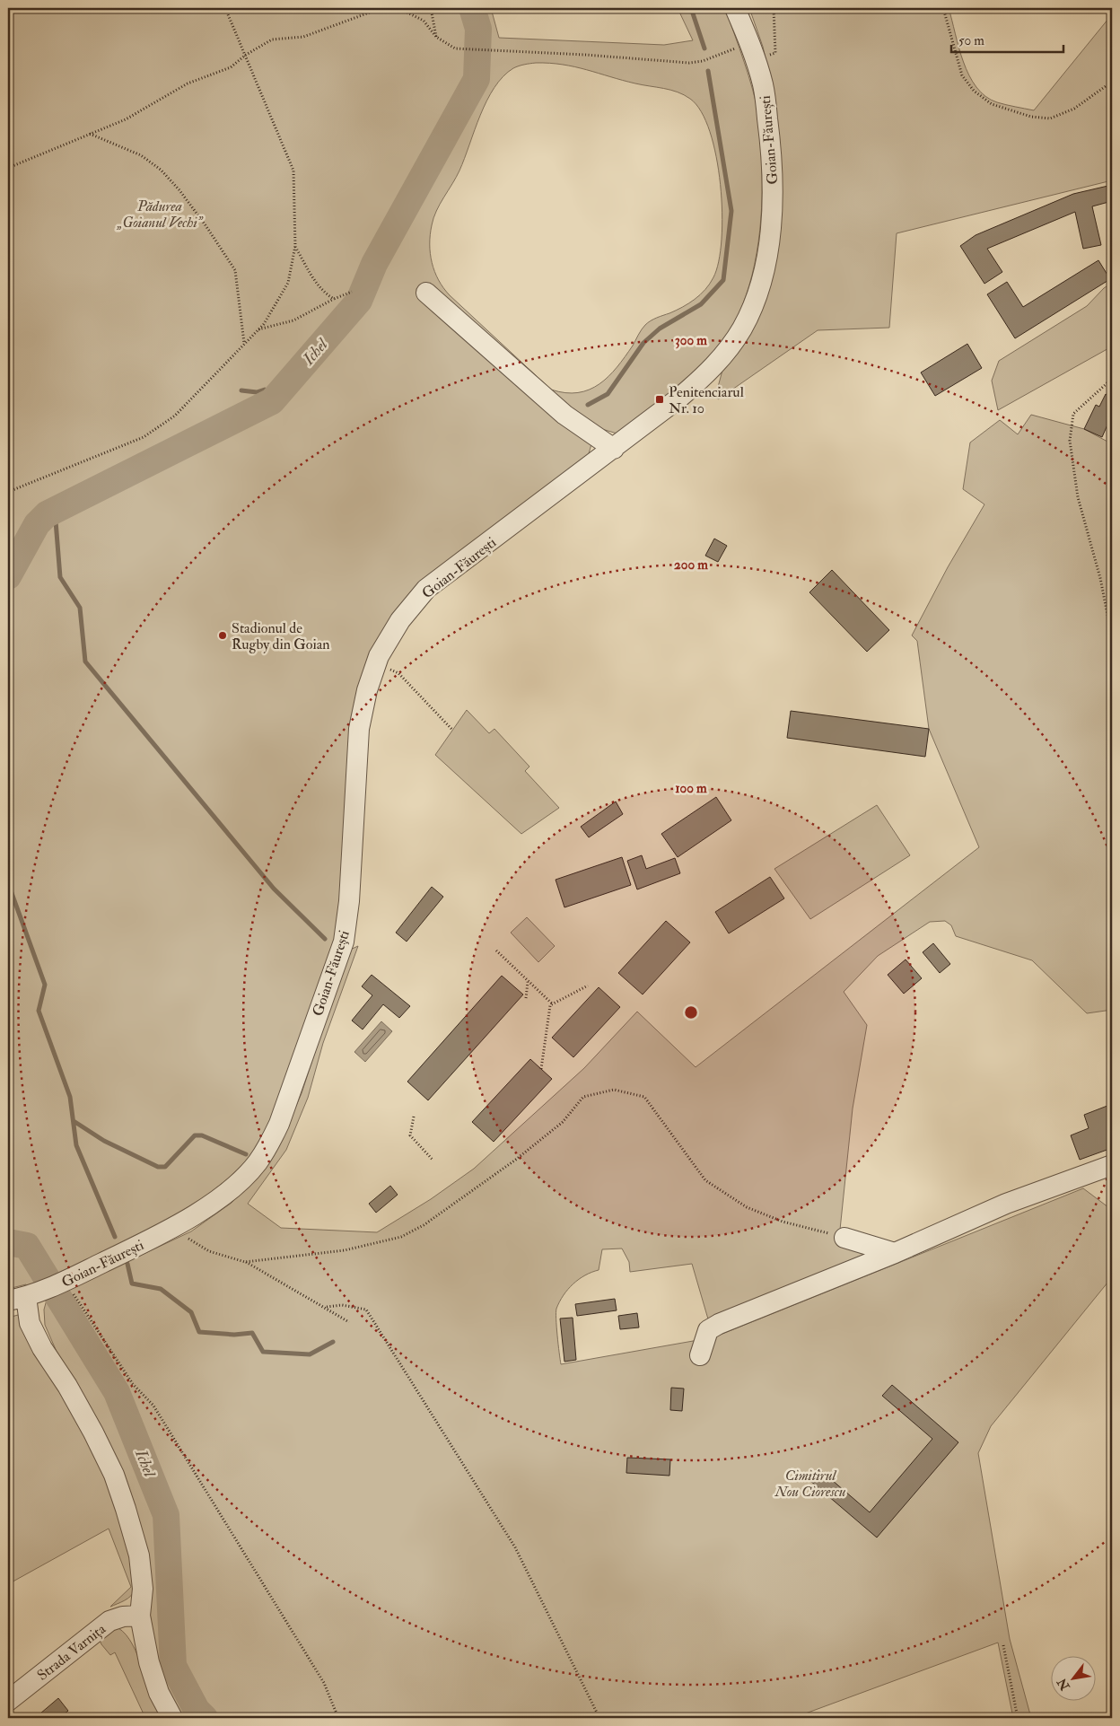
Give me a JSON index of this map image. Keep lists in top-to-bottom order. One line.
{"streets":{"street":["Goian-Făurești","Strada Varnița"]},"water":["Ichel"],"parks":["Pădurea „Goianul Vechi”","Cimitirul Nou Ciorescu"],"places":{"transit":["Penitenciarul Nr. 10"],"other":["Stadionul de Rugby din Goian"]},"scale_bar":"50 m","north":"bottom left","rings":["300 m","200 m","100 m"]}
